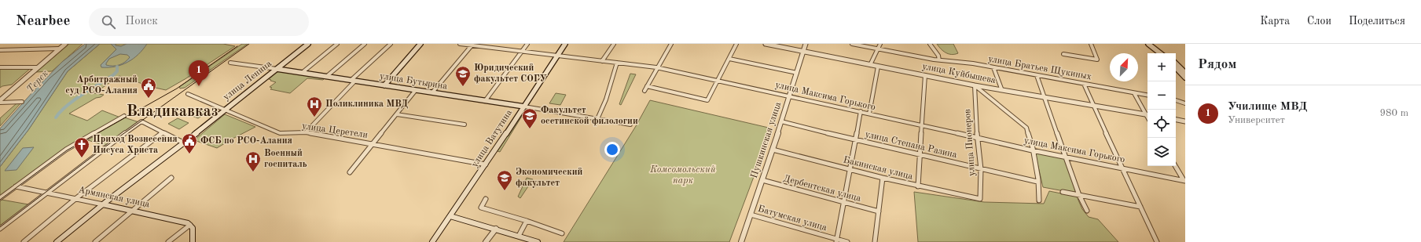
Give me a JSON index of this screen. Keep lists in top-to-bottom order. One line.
{"streets":{"main road":["улица Ленина","улица Бутырина","улица Ватутина","Армянская улица"],"street":["улица Братьев Щукиных","улица Куйбышева","улица Максима Горького","улица Церетели","Пушкинская улица","улица Пионеров","улица Степана Разина","Бакинская улица","Дербентская улица","Батумская улица"]},"crossings":[["улица Куйбышева","Пушкинская улица"],["улица Куйбышева","улица Пионеров"],["улица Ленина","улица Бутырина"],["улица Ленина","улица Церетели"],["улица Ленина","Армянская улица"],["улица Бутырина","улица Ватутина"],["улица Максима Горького","улица Ватутина"],["улица Максима Горького","Пушкинская улица"],["улица Максима Горького","улица Пионеров"],["улица Церетели","улица Ватутина"],["Пушкинская улица","улица Степана Разина"],["Пушкинская улица","Бакинская улица"],["Пушкинская улица","Дербентская улица"],["Пушкинская улица","Батумская улица"],["улица Пионеров","улица Степана Разина"],["улица Пионеров","Бакинская улица"]],"districts":["Владикавказ"],"water":["Терек"],"parks":["Комсомольский парк"],"places":{"school or university":["Юридический факультет СОГУ","Факультет осетинской филологии","Экономический факультет"],"public building":["Арбитражный суд РСО-Алания","ФСБ по РСО-Алания"],"hospital":["Поликлиника МВД","Военный госпиталь"],"church":["Приход Вознесения Иисуса Христа"]},"north":"top right","page":{"header":"Nearbee","search":"Поиск","nav":["Карта","Слои","Поделиться"],"heading":"Рядом","map_buttons":["+","−"],"pins":"1","list":[{"mark":"1","name":"Училище МВД","note":"Университет","value":"980 m"}]}}
